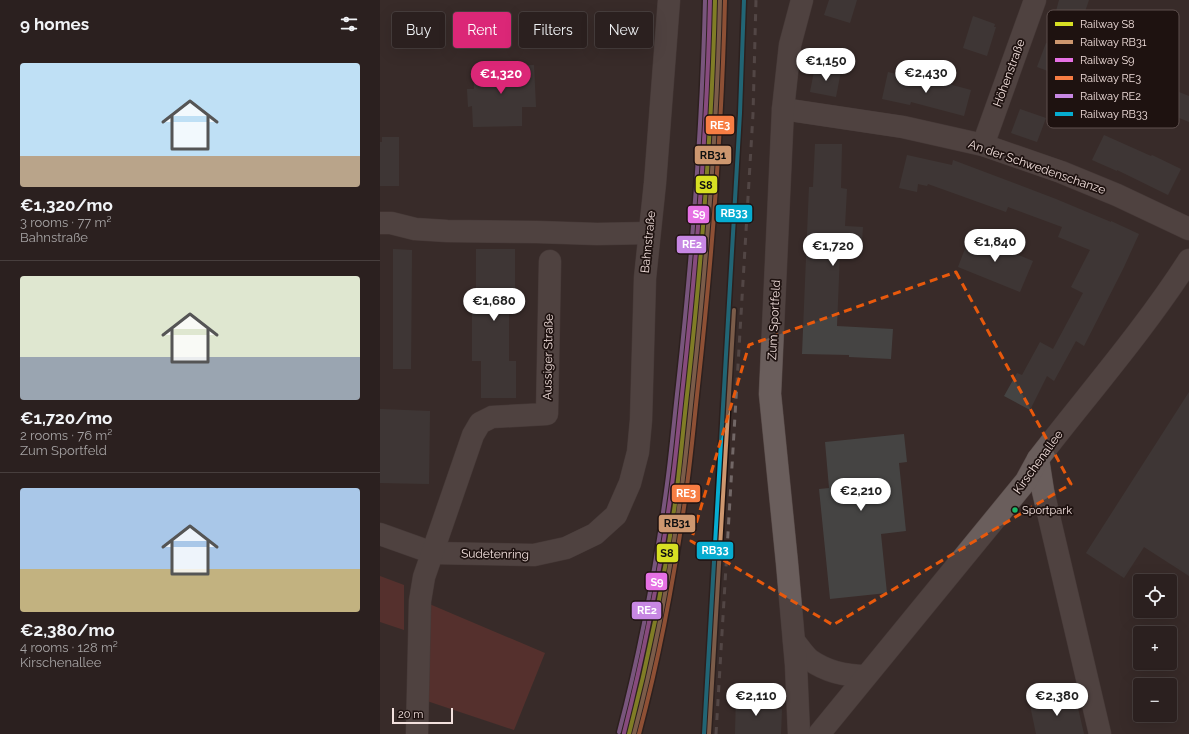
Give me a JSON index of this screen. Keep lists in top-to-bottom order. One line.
{"streets":{"street":["Höhenstraße","An der Schwedenschanze","Bahnstraße","Zum Sportfeld","Aussiger Straße","Kirschenallee","Sudetenring"]},"crossings":[["Höhenstraße","An der Schwedenschanze"],["An der Schwedenschanze","Zum Sportfeld"],["Bahnstraße","Sudetenring"],["Aussiger Straße","Sudetenring"]],"places":["Sportpark"],"lines":["rail line S8","rail line RB31","rail line S9","rail line RE3","rail line RE2","rail line RB33"],"legend":["Railway S8","Railway RB31","Railway S9","Railway RE3","Railway RE2","Railway RB33"],"scale_bar":"20 m","page":{"heading":"9 homes","chip":["Buy","Rent","Filters","New"],"list":[{"name":"€1,320/mo","note":"3 rooms · 77 m² · Bahnstraße"},{"name":"€1,720/mo","note":"2 rooms · 76 m² · Zum Sportfeld"},{"name":"€2,380/mo","note":"4 rooms · 128 m² · Kirschenallee"}],"price":["€1,150","€2,430","€1,320","€1,840","€1,720","€1,680","€2,210","€2,110","€2,380"],"map_buttons":["+","−"],"scale":"20 m"}}
